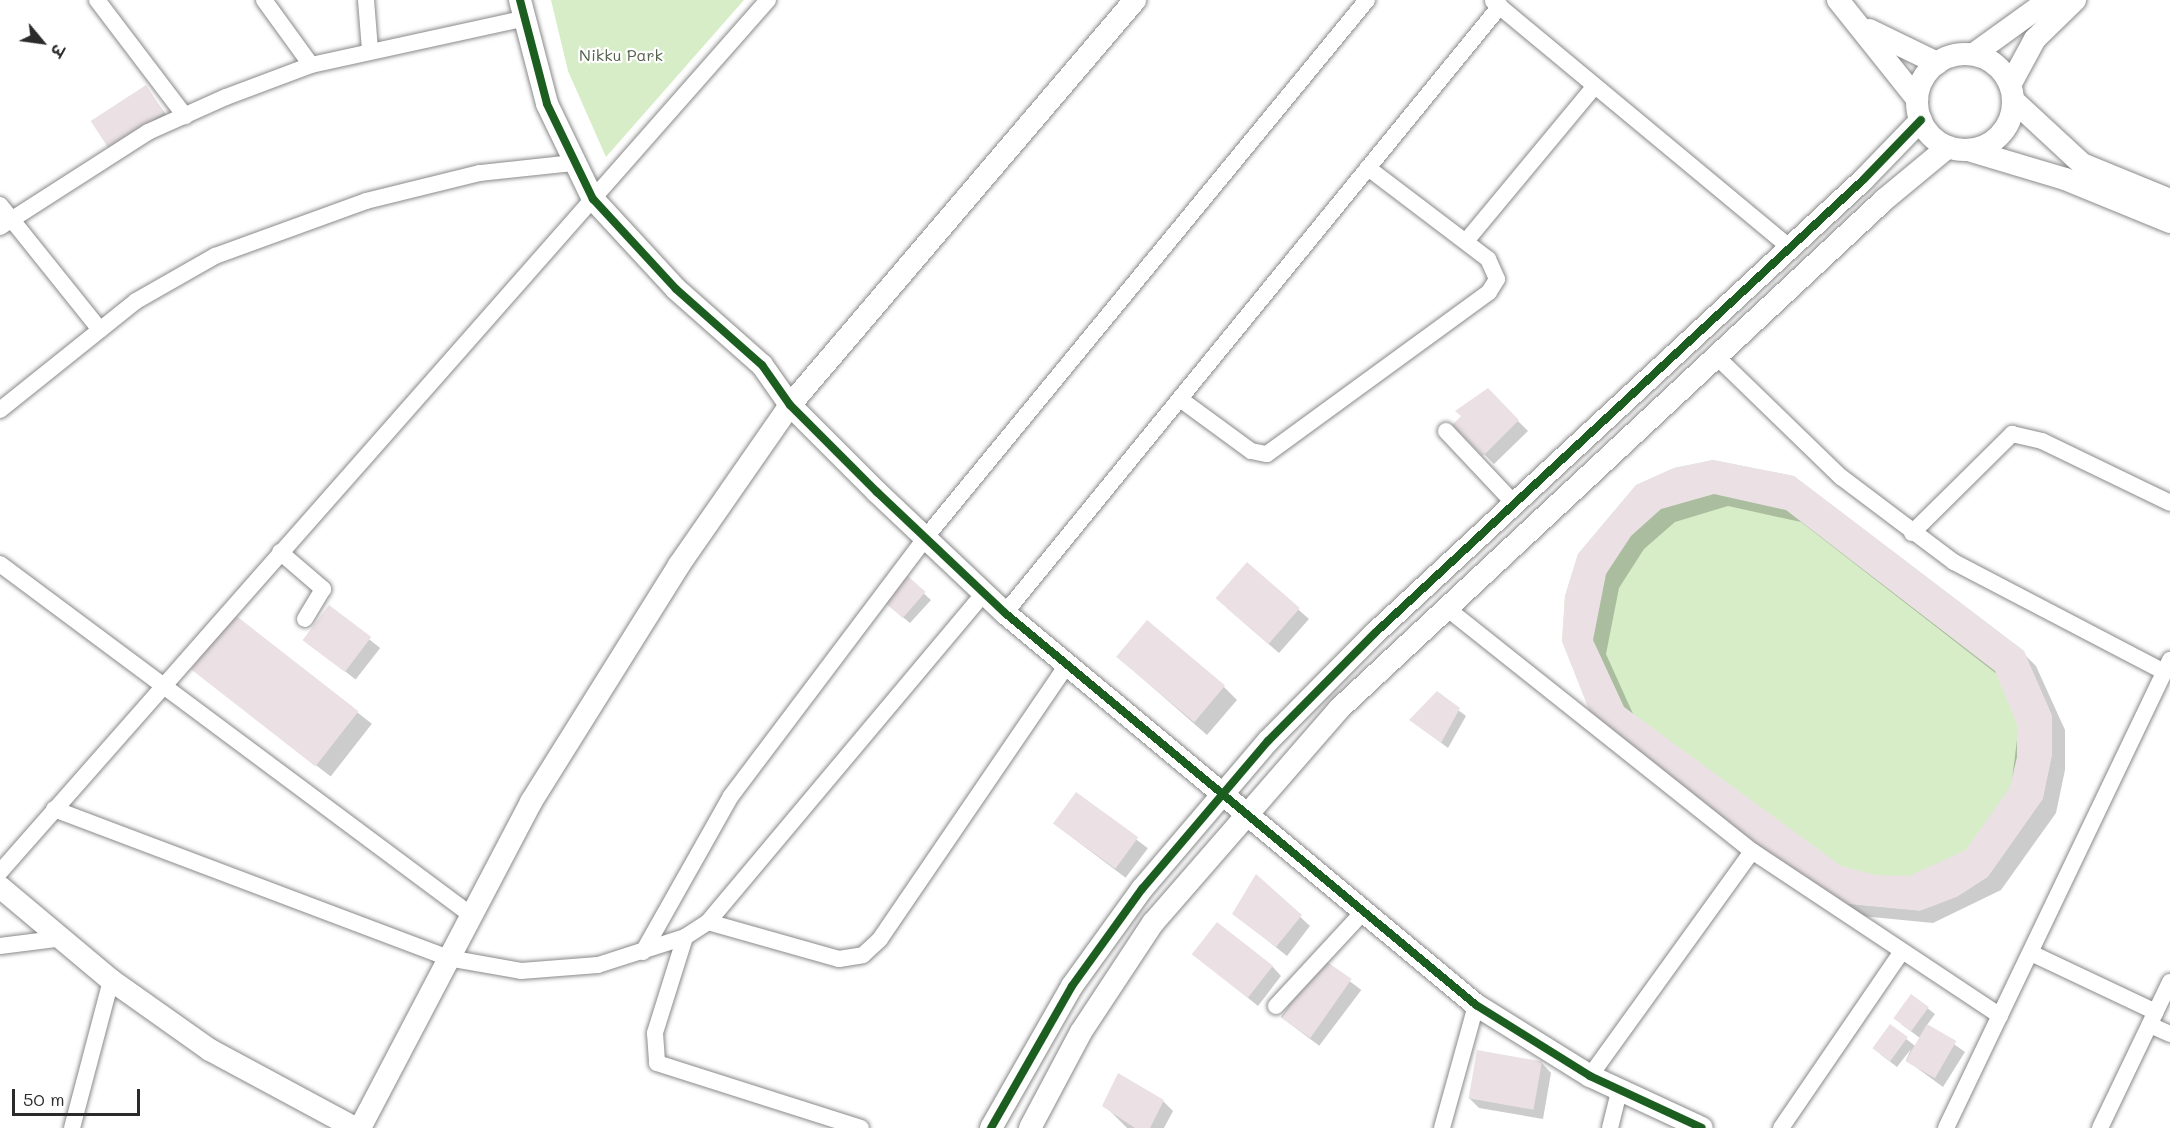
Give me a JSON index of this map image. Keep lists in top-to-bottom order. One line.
{"parks":["Nikku Park"],"scale_bar":"50 m","north":"bottom right"}
